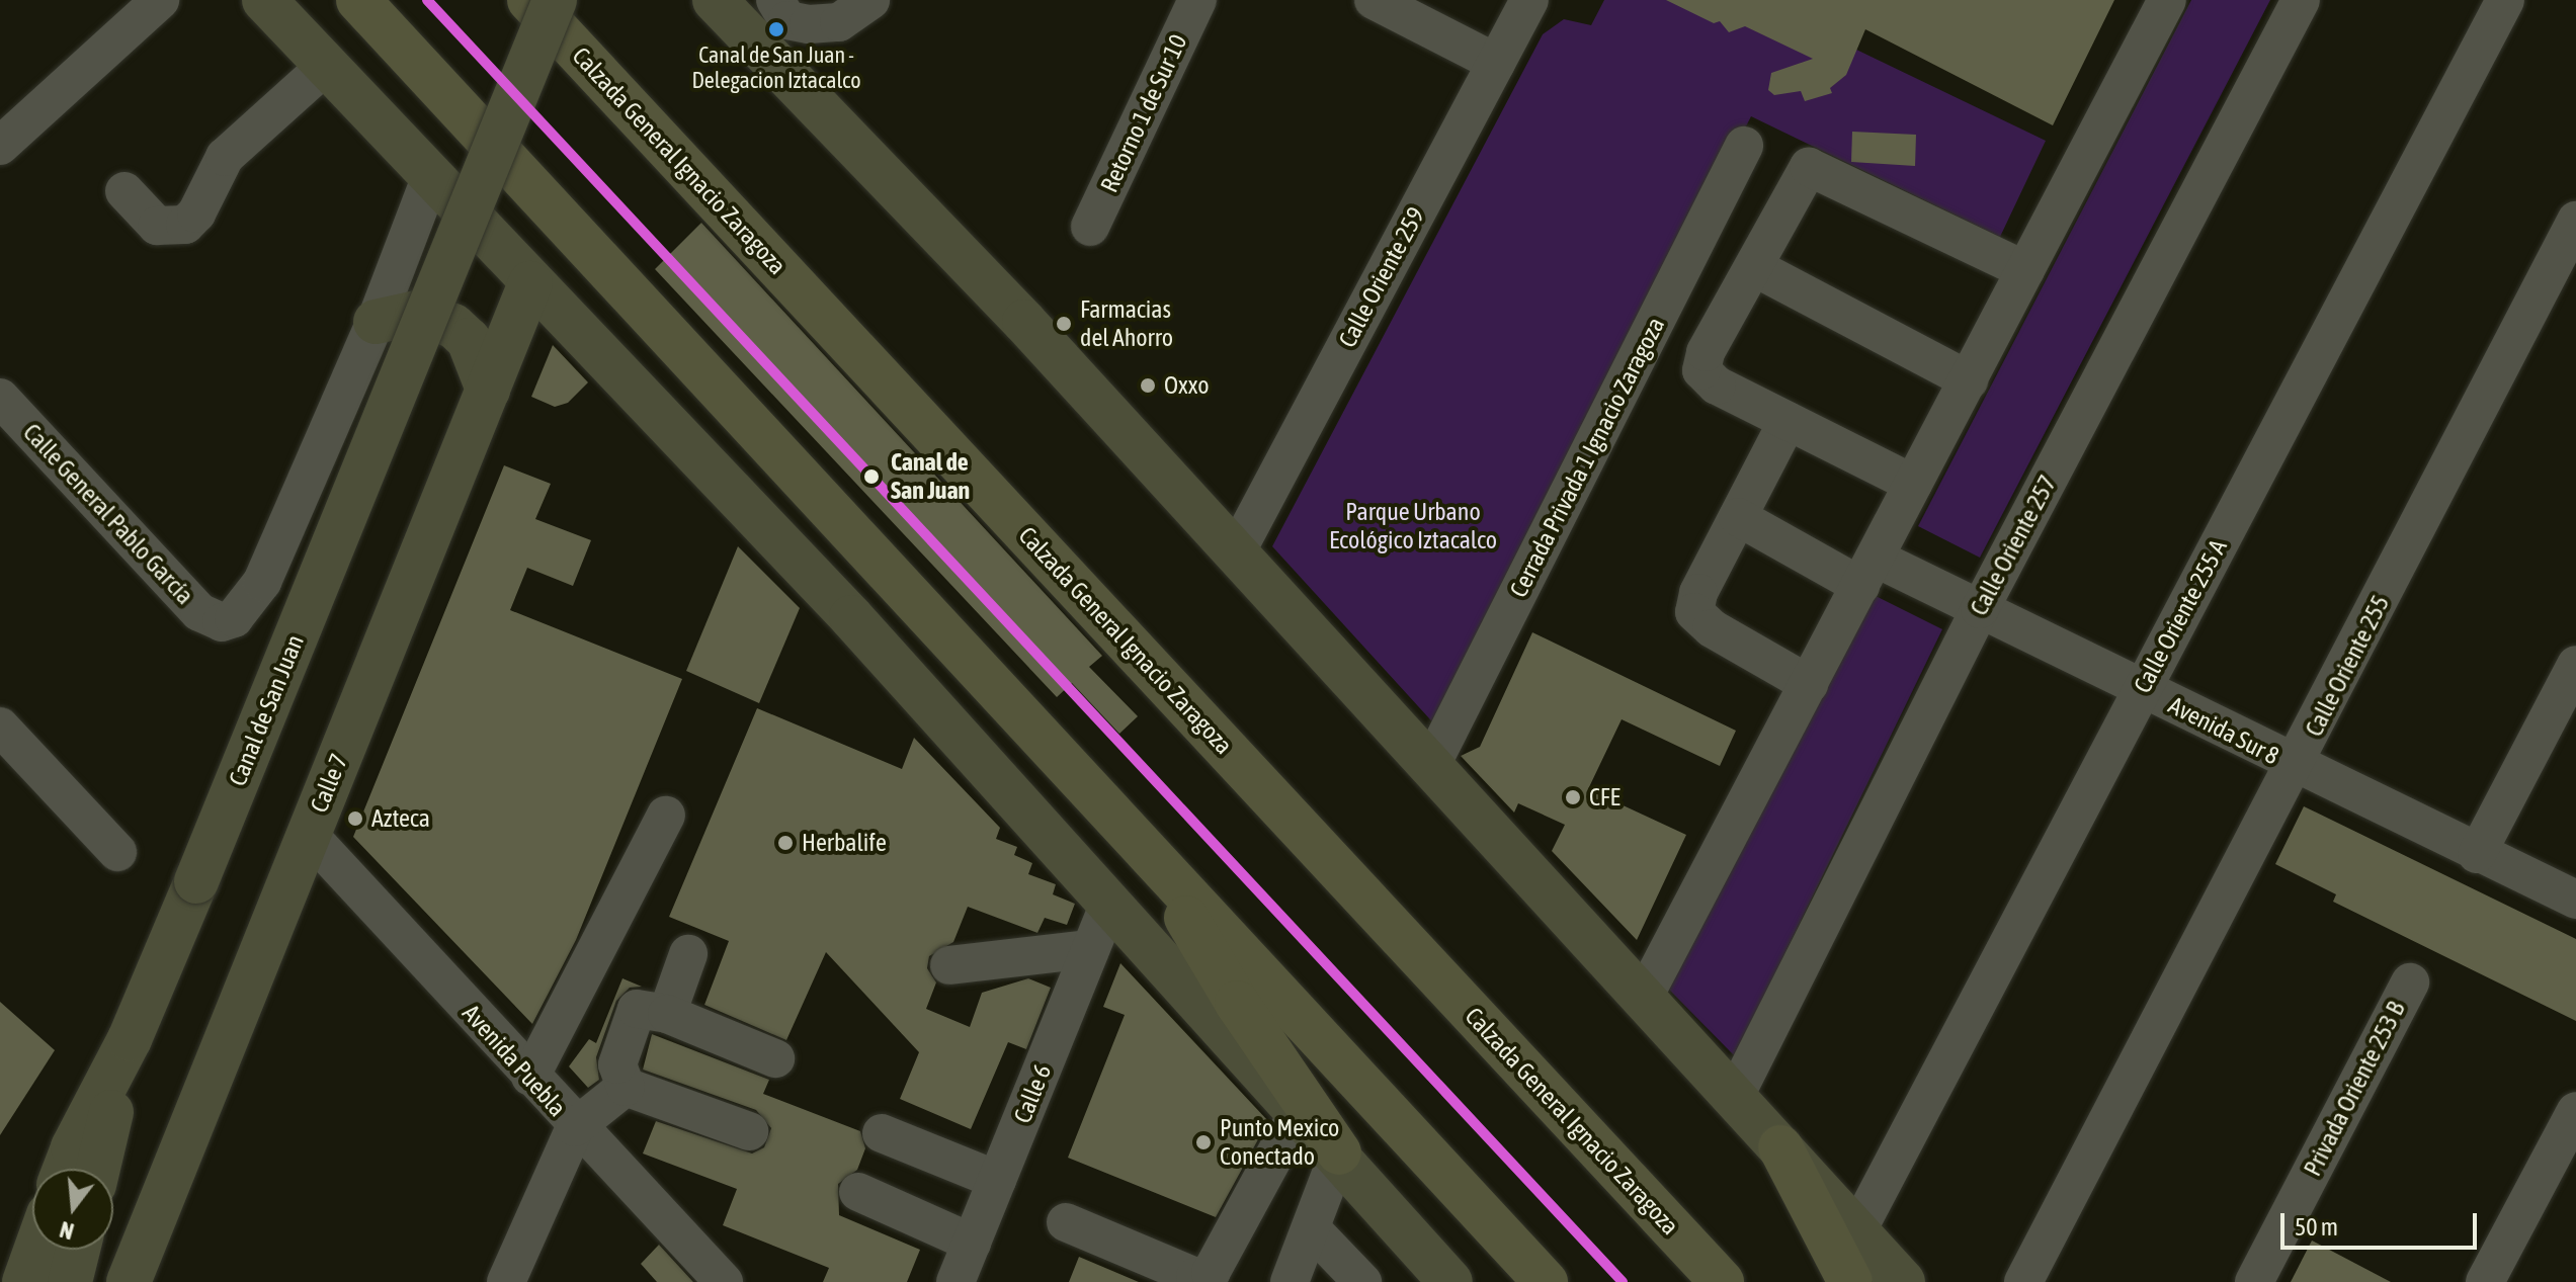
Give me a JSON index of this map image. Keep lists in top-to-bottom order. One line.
{"streets":{"highway":["Calzada General Ignacio Zaragoza"],"main road":["Canal de San Juan","Calle 7"],"street":["Retorno 1 de Sur 10","Calle Oriente 259","Cerrada Privada 1 Ignacio Zaragoza","Calle General Pablo García","Calle Oriente 257","Calle Oriente 255 A","Calle Oriente 255","Avenida Sur 8","Avenida Puebla","Privada Oriente 253 B","Calle 6"]},"crossings":[["Calle Oriente 257","Avenida Sur 8"],["Calle Oriente 255 A","Avenida Sur 8"],["Calle Oriente 255","Avenida Sur 8"],["Calle 7","Avenida Puebla"]],"parks":["Parque Urbano Ecológico Iztacalco"],"places":["Canal de San Juan - Delegacion Iztacalco","Farmacias del Ahorro","Oxxo","Canal de San Juan","CFE","Azteca","Herbalife","Punto Mexico Conectado"],"lines":["metro line A"],"scale_bar":"50 m","north":"bottom"}
